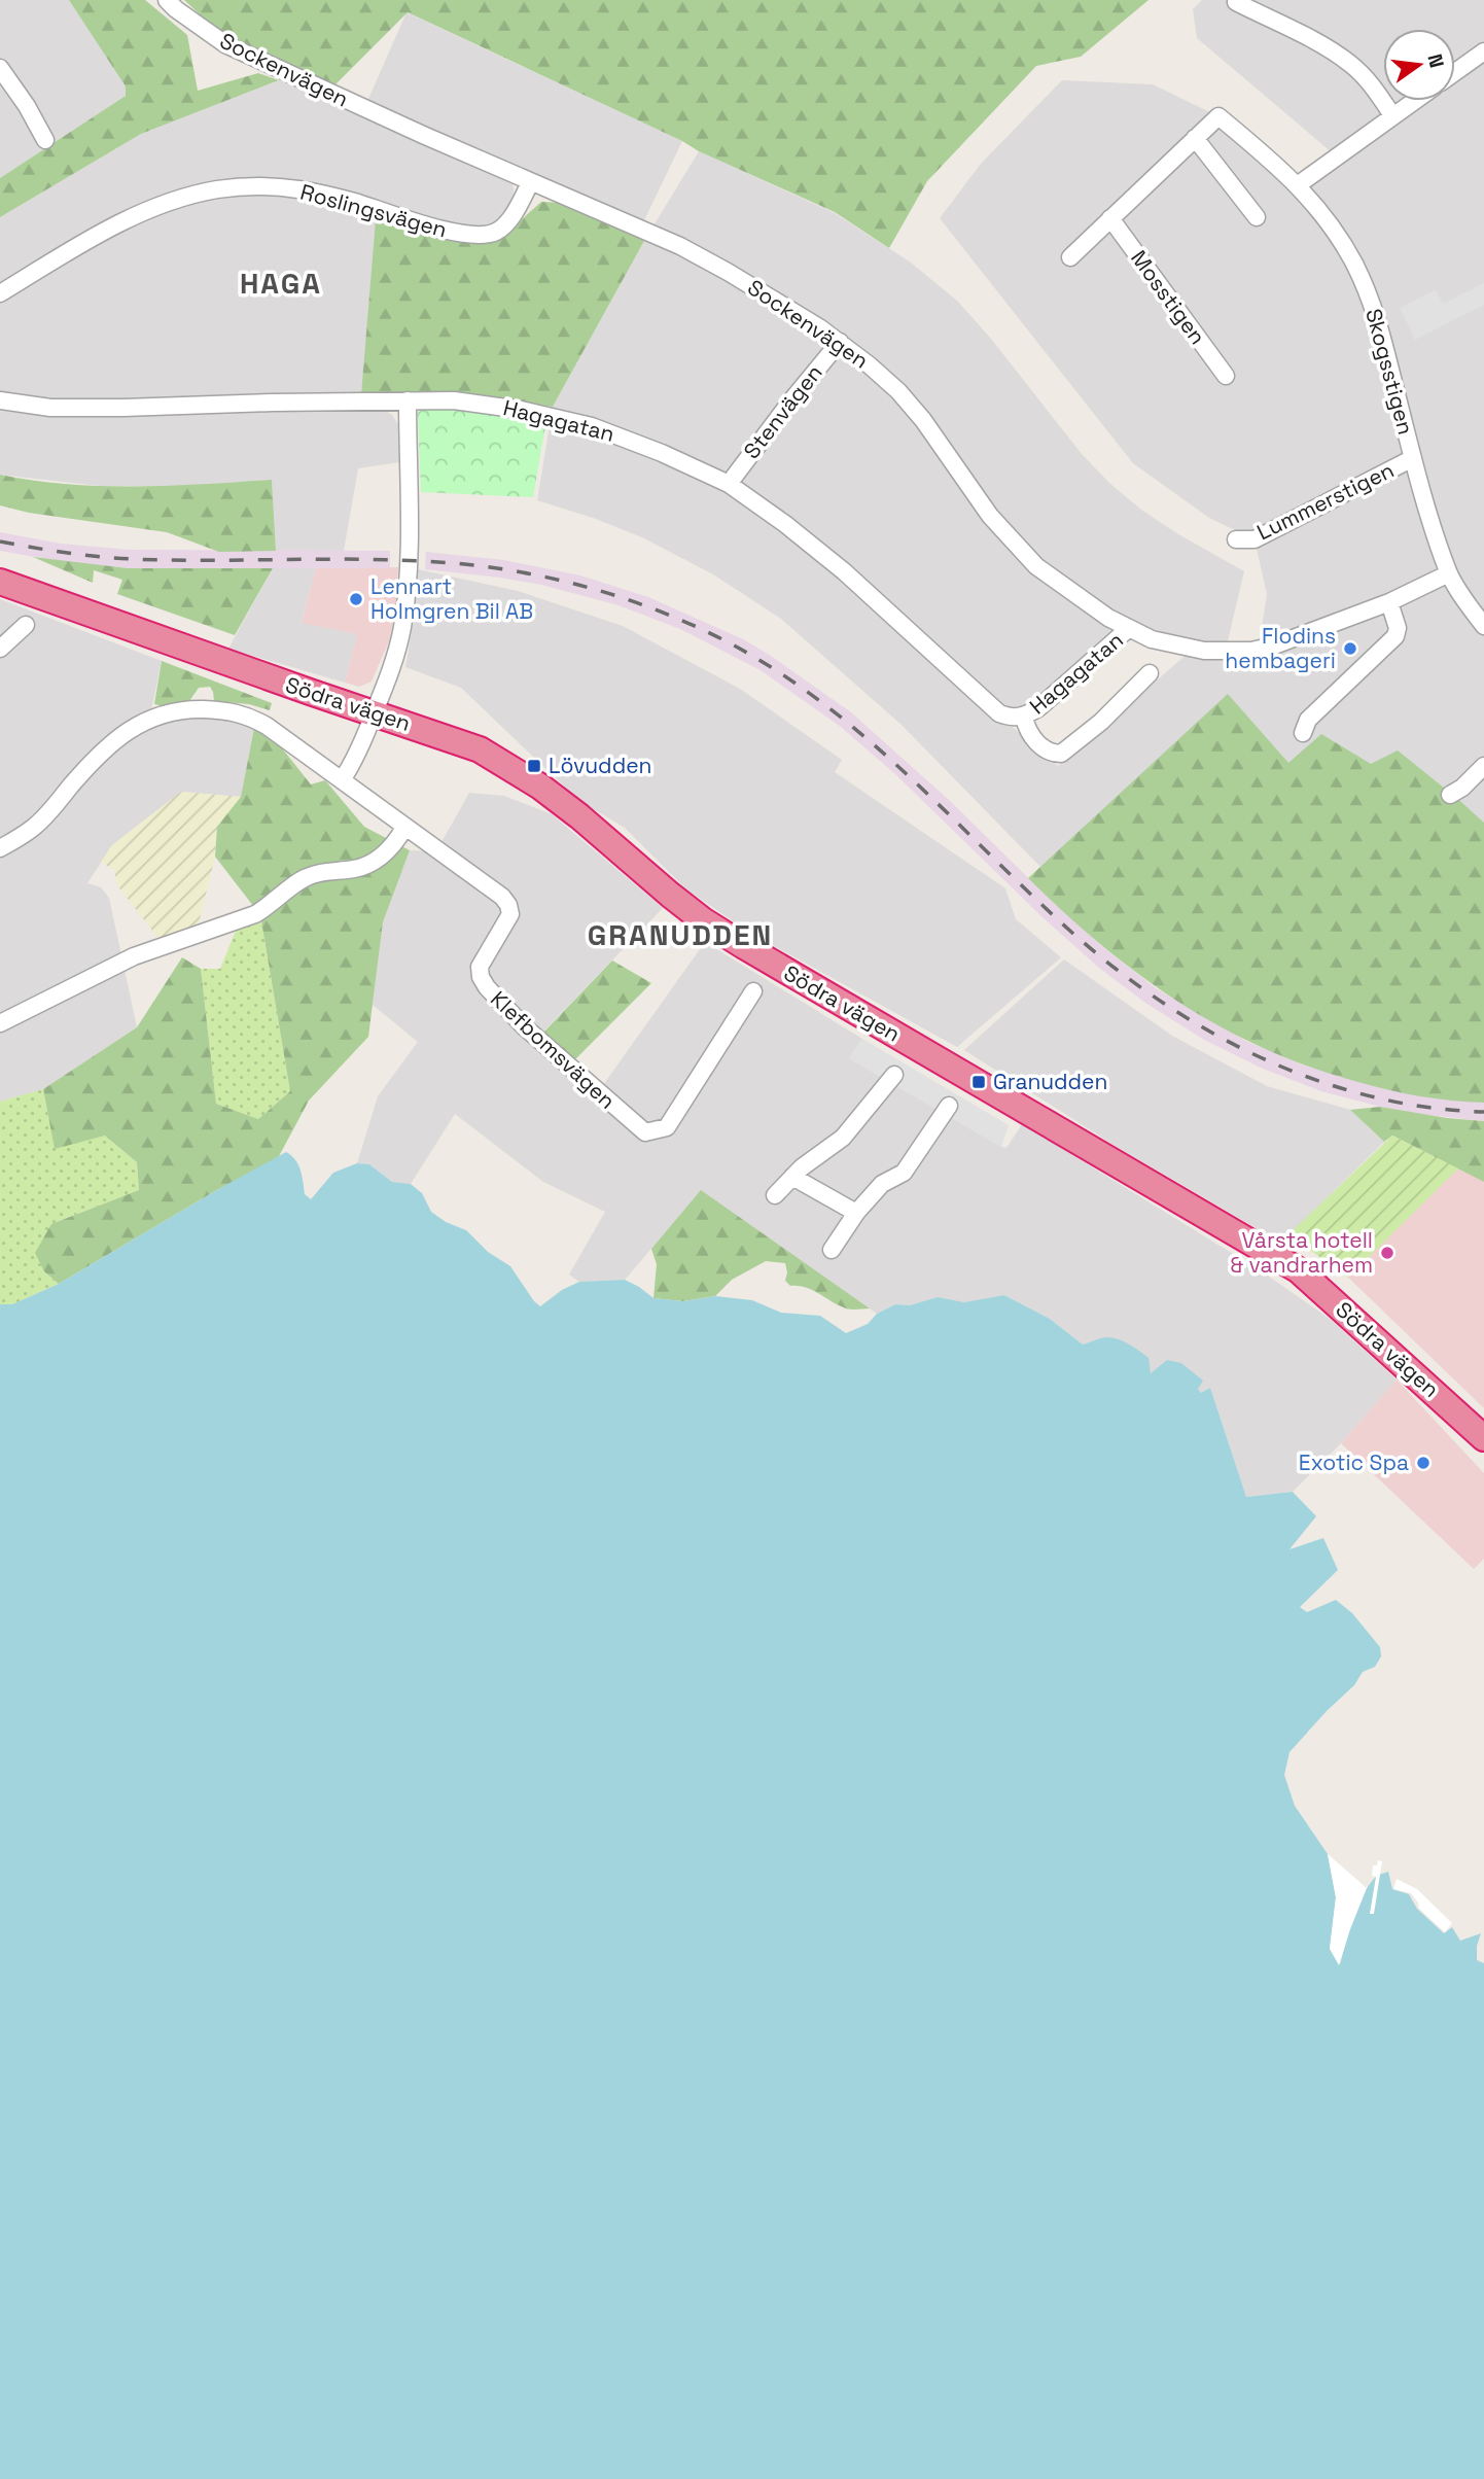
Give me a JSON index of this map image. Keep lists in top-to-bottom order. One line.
{"streets":{"highway":["Södra vägen"],"street":["Sockenvägen","Roslingsvägen","Mosstigen","Skogsstigen","Stenvägen","Hagagatan","Lummerstigen","Klefbomsvägen"]},"crossings":[["Sockenvägen","Roslingsvägen"],["Sockenvägen","Skogsstigen"],["Sockenvägen","Stenvägen"],["Sockenvägen","Hagagatan"],["Skogsstigen","Lummerstigen"],["Stenvägen","Hagagatan"]],"districts":["HAGA","GRANUDDEN"],"places":{"other":["Lennart Holmgren Bil AB","Flodins hembageri","Vårsta hotell & vandrarhem","Exotic Spa"],"transit":["Lövudden","Granudden"]},"north":"right"}
